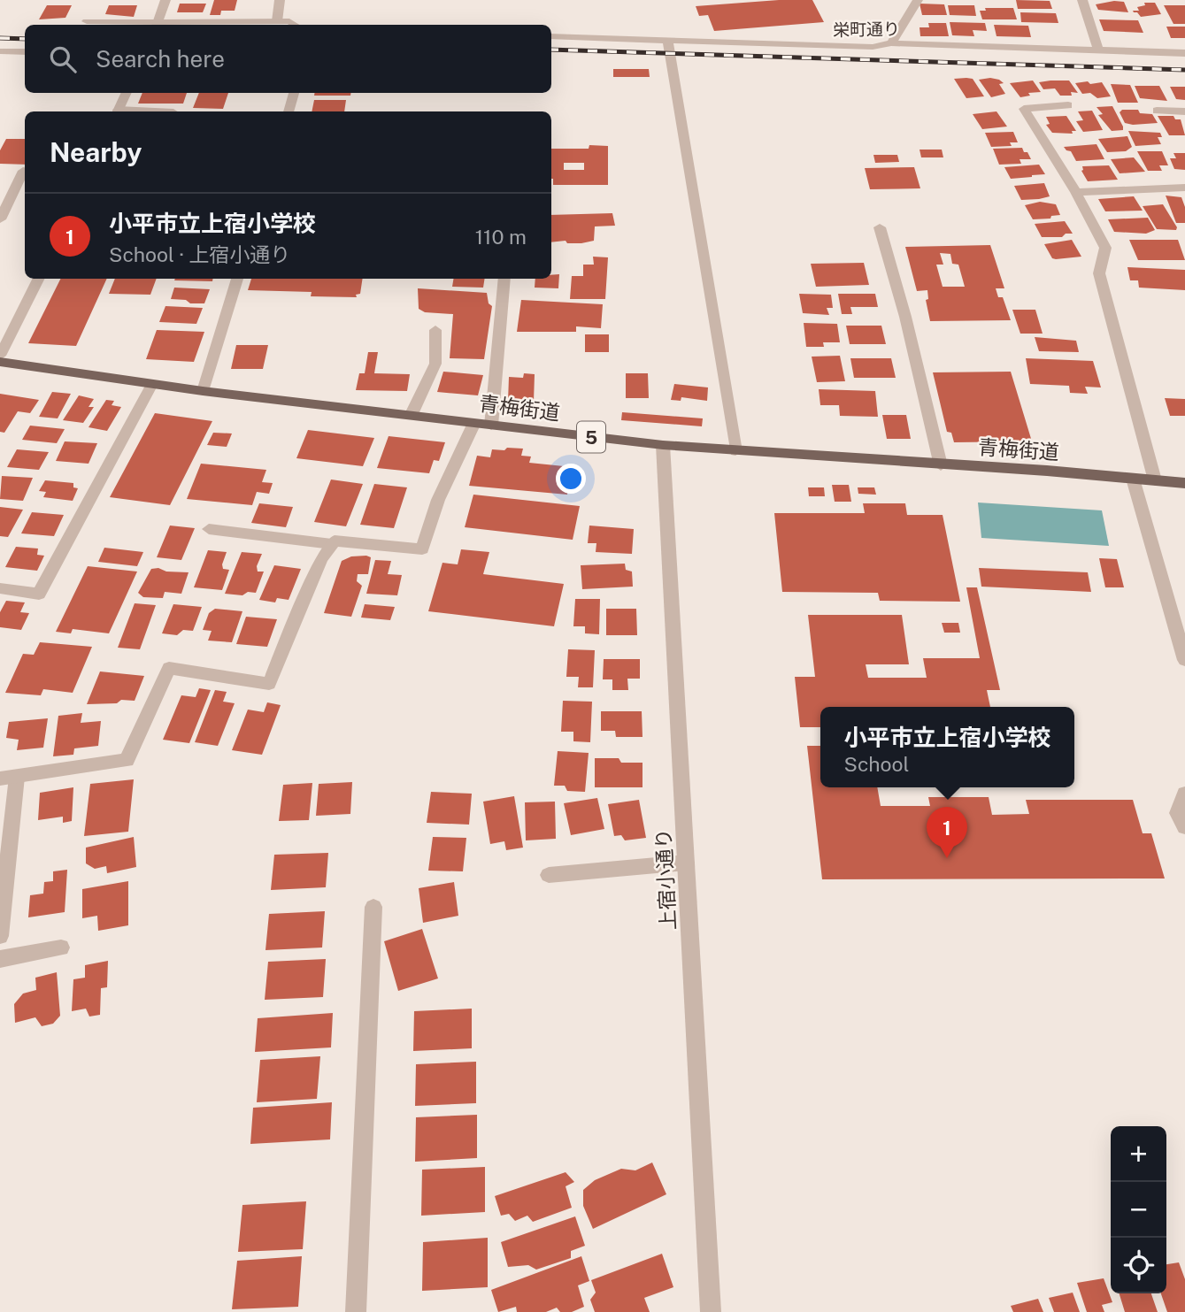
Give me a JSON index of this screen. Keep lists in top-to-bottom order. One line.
{"streets":{"main road":["青梅街道","5"],"street":["栄町通り","上宿小通り"]},"crossings":[["青梅街道","上宿小通り"]],"page":{"search":"Search here","heading":"Nearby","list":[{"mark":"1","name":"小平市立上宿小学校","note":"School · 上宿小通り","value":"110 m"}],"popup":["小平市立上宿小学校","School"],"pins":"1","map_buttons":["+","−"]}}
